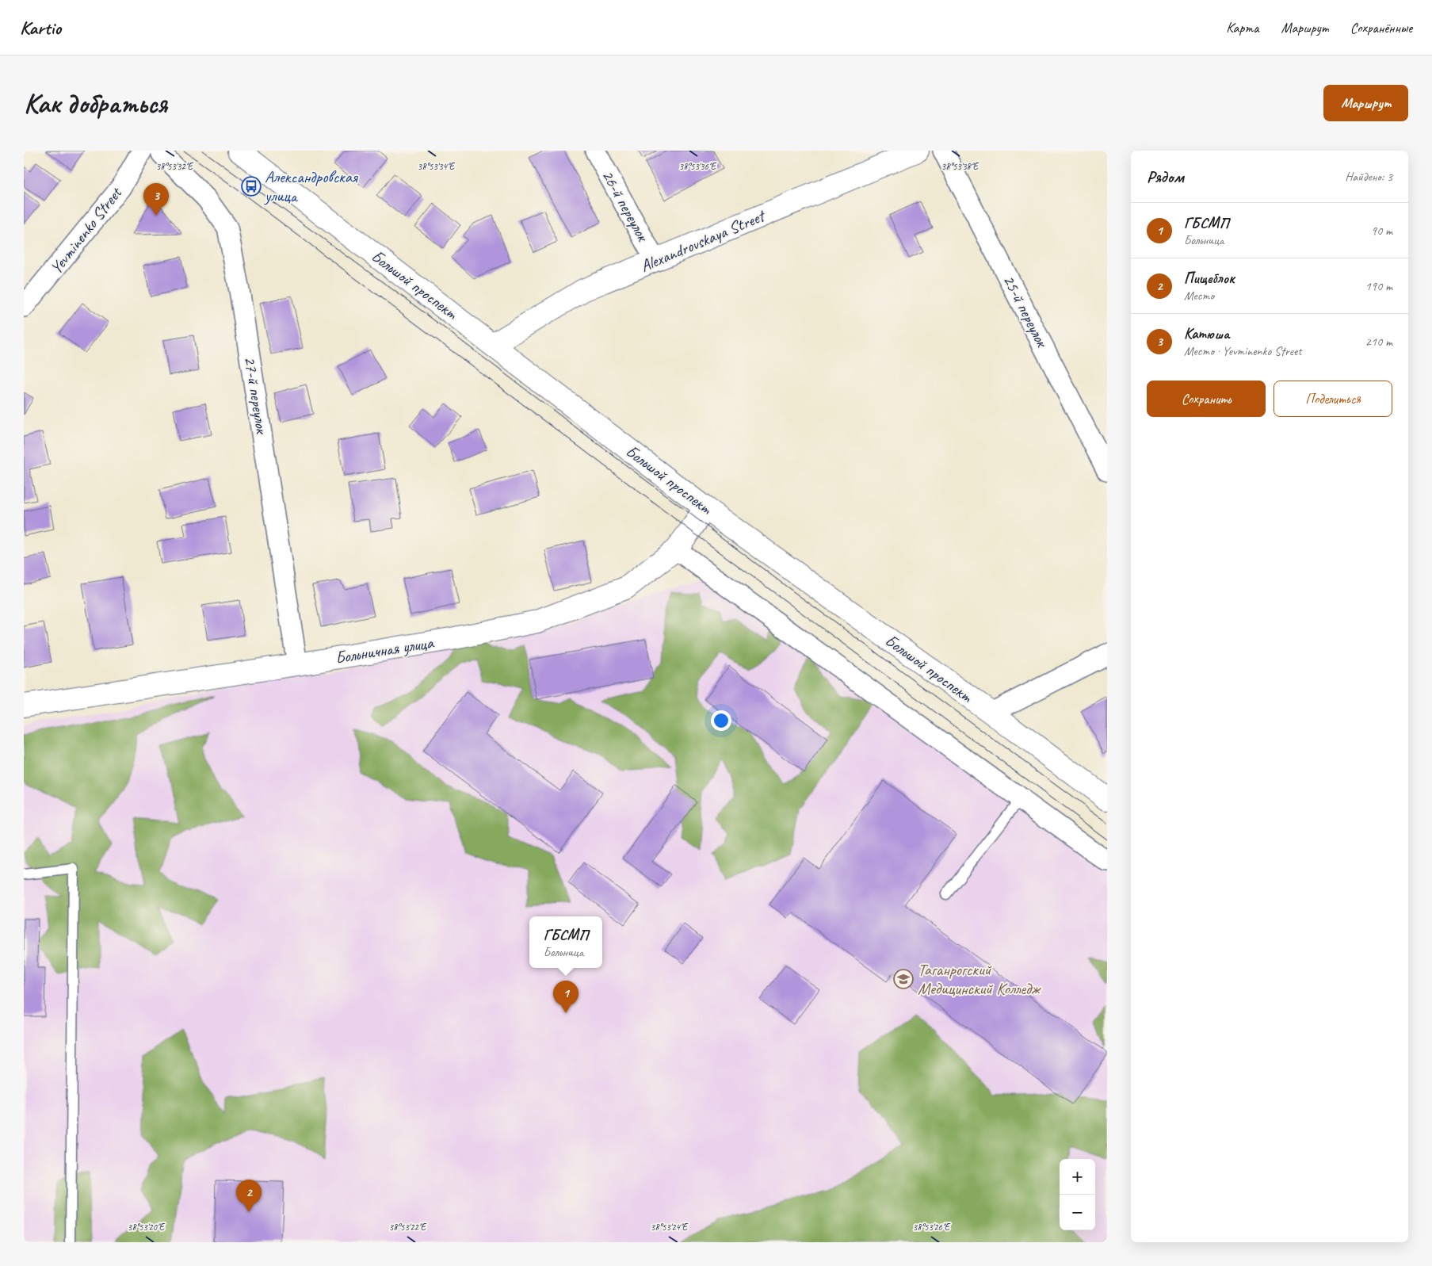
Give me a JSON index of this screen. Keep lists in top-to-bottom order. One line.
{"streets":{"main road":["Alexandrovskaya Street","Большой проспект","Больничная улица"],"street":["26-й переулок","Yevminenko Street","25-й переулок","27-й переулок"]},"crossings":[["26-й переулок","Alexandrovskaya Street"],["Alexandrovskaya Street","Большой проспект"],["Большой проспект","Больничная улица"],["27-й переулок","Больничная улица"]],"places":{"bus stop":["Александровская улица"],"school or university":["Таганрогский Медицинский Колледж"]},"page":{"header":"Kartio","nav":["Карта","Маршрут","Сохранённые"],"buttons":["Маршрут",["Сохранить","Поделиться"]],"title":"Как добраться","heading":["Рядом","Найдено: 3"],"pins":["3","1","2"],"list":[{"mark":"1","name":"ГБСМП","note":"Больница","value":"90 m"},{"mark":"2","name":"Пищеблок","note":"Место","value":"190 m"},{"mark":"3","name":"Катюша","note":"Место · Yevminenko Street","value":"210 m"}],"popup":["ГБСМП","Больница"],"map_buttons":["+","−"]},"coordinates":["38°53'32\"E","38°53'34\"E","38°53'36\"E","38°53'38\"E","38°53'20\"E","38°53'22\"E","38°53'24\"E","38°53'26\"E"]}
